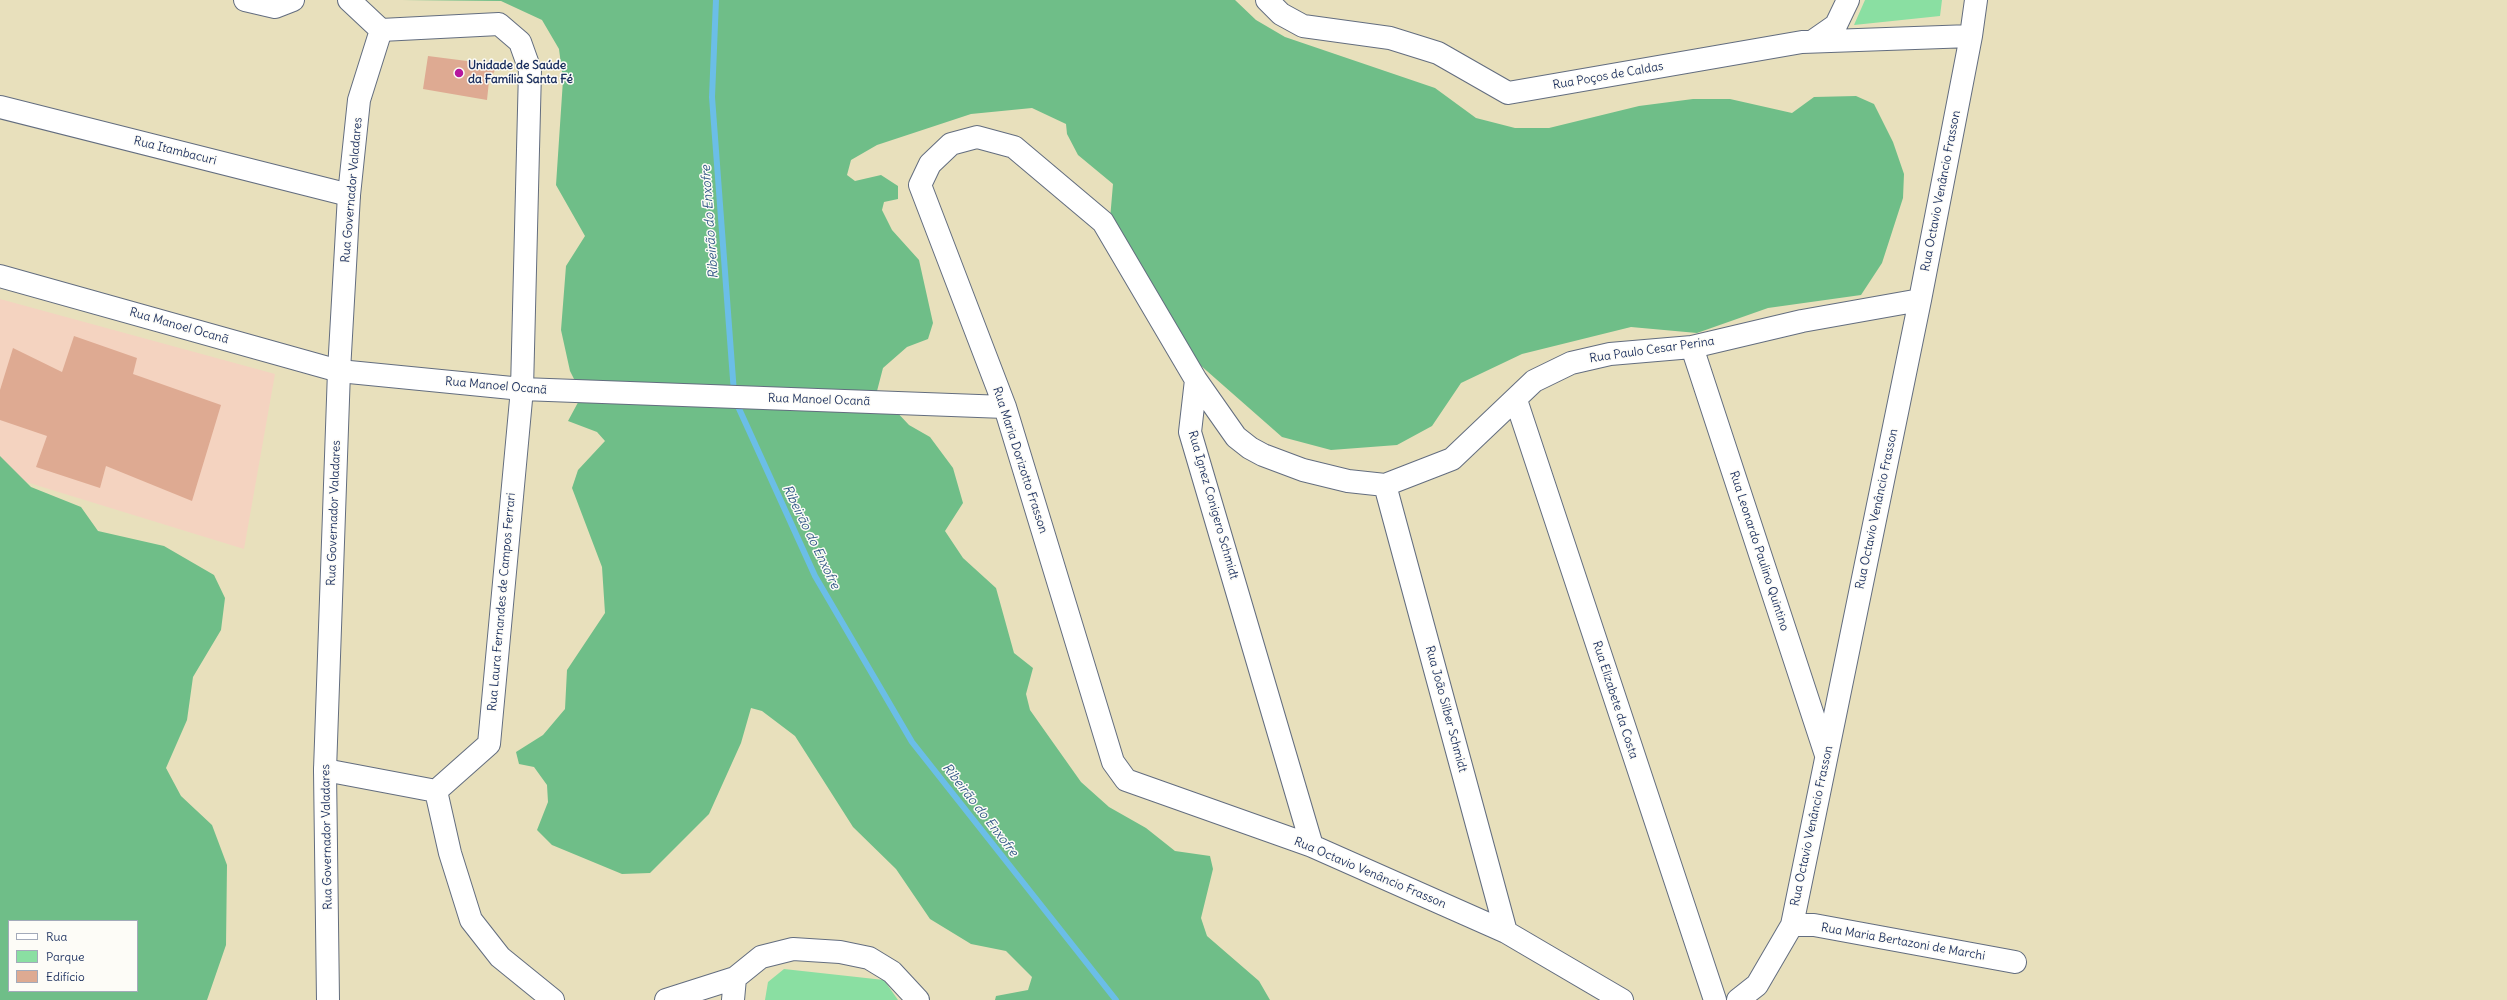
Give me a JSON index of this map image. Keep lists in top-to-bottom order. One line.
{"streets":{"street":["Rua Poços de Caldas","Rua Itambacuri","Rua Governador Valadares","Rua Octavio Venâncio Frasson","Rua Manoel Ocanã","Rua Paulo Cesar Perina","Rua Maria Dorizotto Frasson","Rua Ignez Conigero Schmidt","Rua Leonardo Paulino Quintino","Rua Laura Fernandes de Campos Ferrari","Rua Elizabete da Costa","Rua João Silber Schmidt","Rua Maria Bertazoni de Marchi"]},"crossings":[["Rua Poços de Caldas","Rua Octavio Venâncio Frasson"],["Rua Itambacuri","Rua Governador Valadares"],["Rua Governador Valadares","Rua Manoel Ocanã"],["Rua Governador Valadares","Rua Laura Fernandes de Campos Ferrari"],["Rua Octavio Venâncio Frasson","Rua Paulo Cesar Perina"],["Rua Octavio Venâncio Frasson","Rua Maria Dorizotto Frasson"],["Rua Octavio Venâncio Frasson","Rua Ignez Conigero Schmidt"],["Rua Octavio Venâncio Frasson","Rua Leonardo Paulino Quintino"],["Rua Octavio Venâncio Frasson","Rua João Silber Schmidt"],["Rua Octavio Venâncio Frasson","Rua Maria Bertazoni de Marchi"],["Rua Manoel Ocanã","Rua Maria Dorizotto Frasson"],["Rua Manoel Ocanã","Rua Laura Fernandes de Campos Ferrari"],["Rua Paulo Cesar Perina","Rua Maria Dorizotto Frasson"],["Rua Paulo Cesar Perina","Rua Ignez Conigero Schmidt"],["Rua Paulo Cesar Perina","Rua Leonardo Paulino Quintino"],["Rua Paulo Cesar Perina","Rua Elizabete da Costa"],["Rua Paulo Cesar Perina","Rua João Silber Schmidt"],["Rua Maria Dorizotto Frasson","Rua Ignez Conigero Schmidt"]],"water":["Ribeirão do Enxofre"],"places":["Unidade de Saúde da Família Santa Fé"],"legend":["Rua","Parque","Edifício"]}
